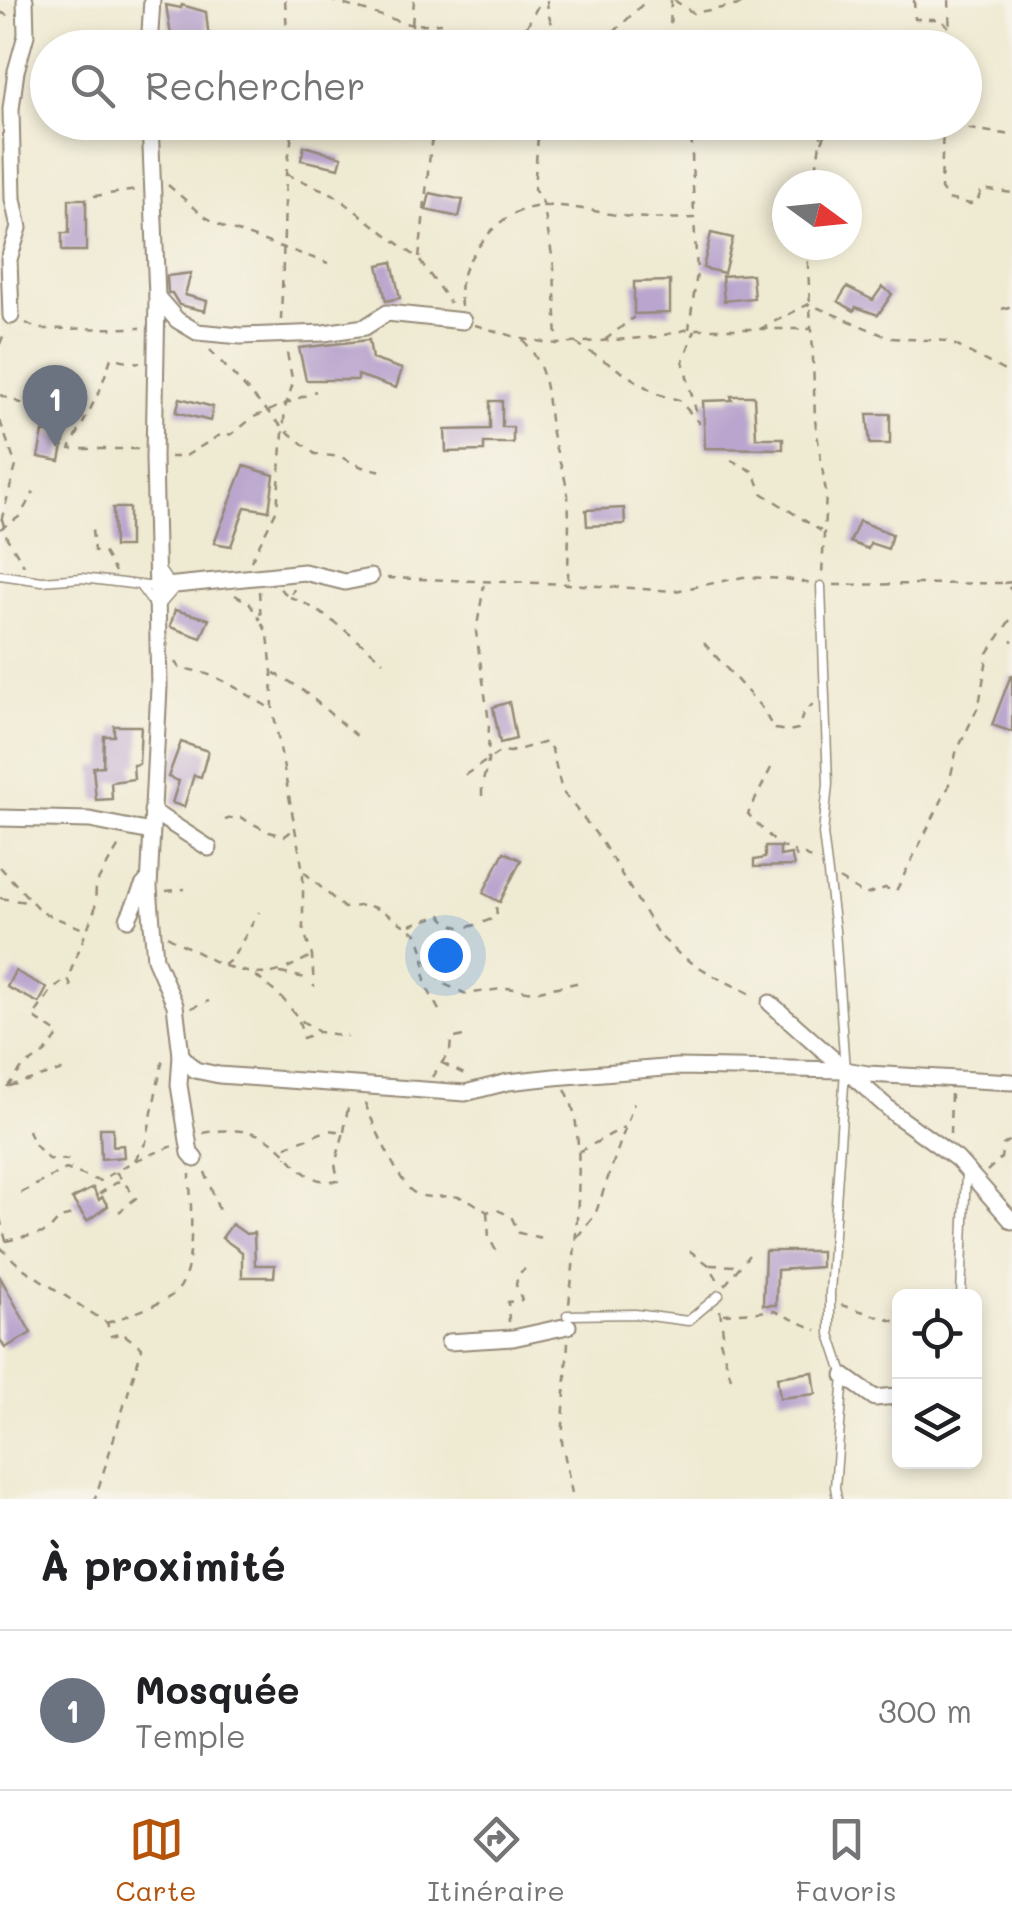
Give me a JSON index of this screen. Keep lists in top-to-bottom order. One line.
{"north":"right","page":{"search":"Rechercher","pins":"1","heading":"À proximité","list":[{"mark":"1","name":"Mosquée","note":"Temple","value":"300 m"}],"nav":["Carte","Itinéraire","Favoris"]}}
